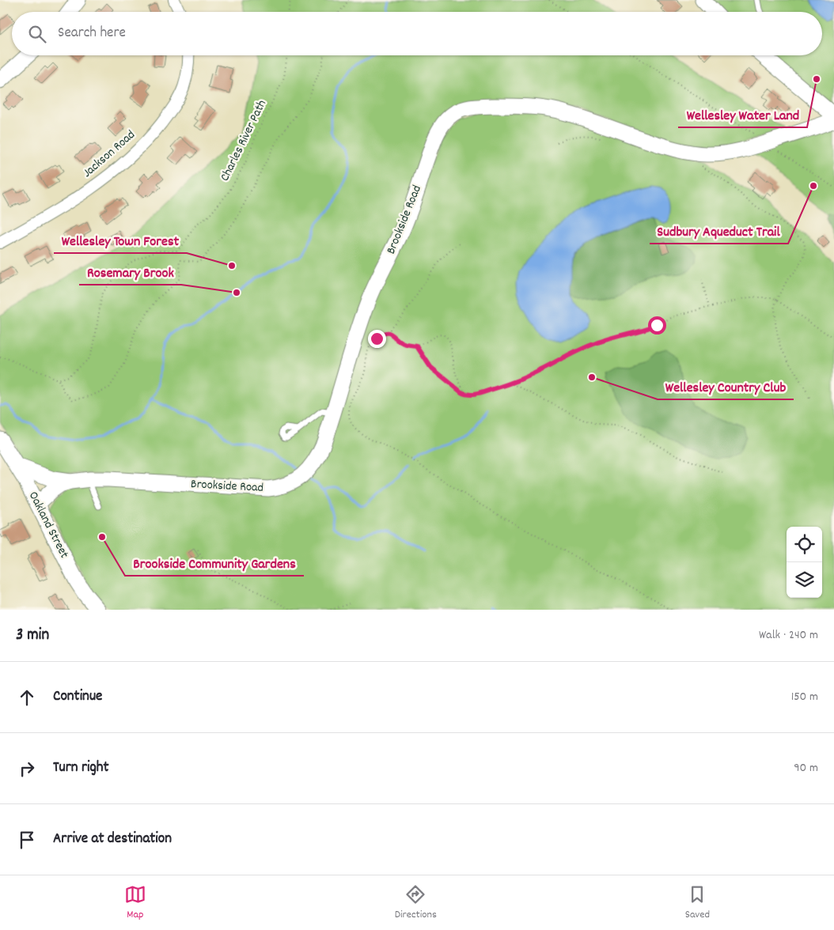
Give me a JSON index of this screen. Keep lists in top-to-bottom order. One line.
{"streets":{"street":["Jackson Road","Brookside Road","Oakland Street"],"path":["Charles River Path"]},"crossings":[["Brookside Road","Oakland Street"]],"places":["Wellesley Water Land","Sudbury Aqueduct Trail","Wellesley Town Forest","Rosemary Brook","Wellesley Country Club","Brookside Community Gardens"],"page":{"search":"Search here","heading":["3 min","Walk · 240 m"],"list":[["Continue","150 m"],["Turn right","90 m"],"Arrive at destination"],"nav":["Map","Directions","Saved"]}}
